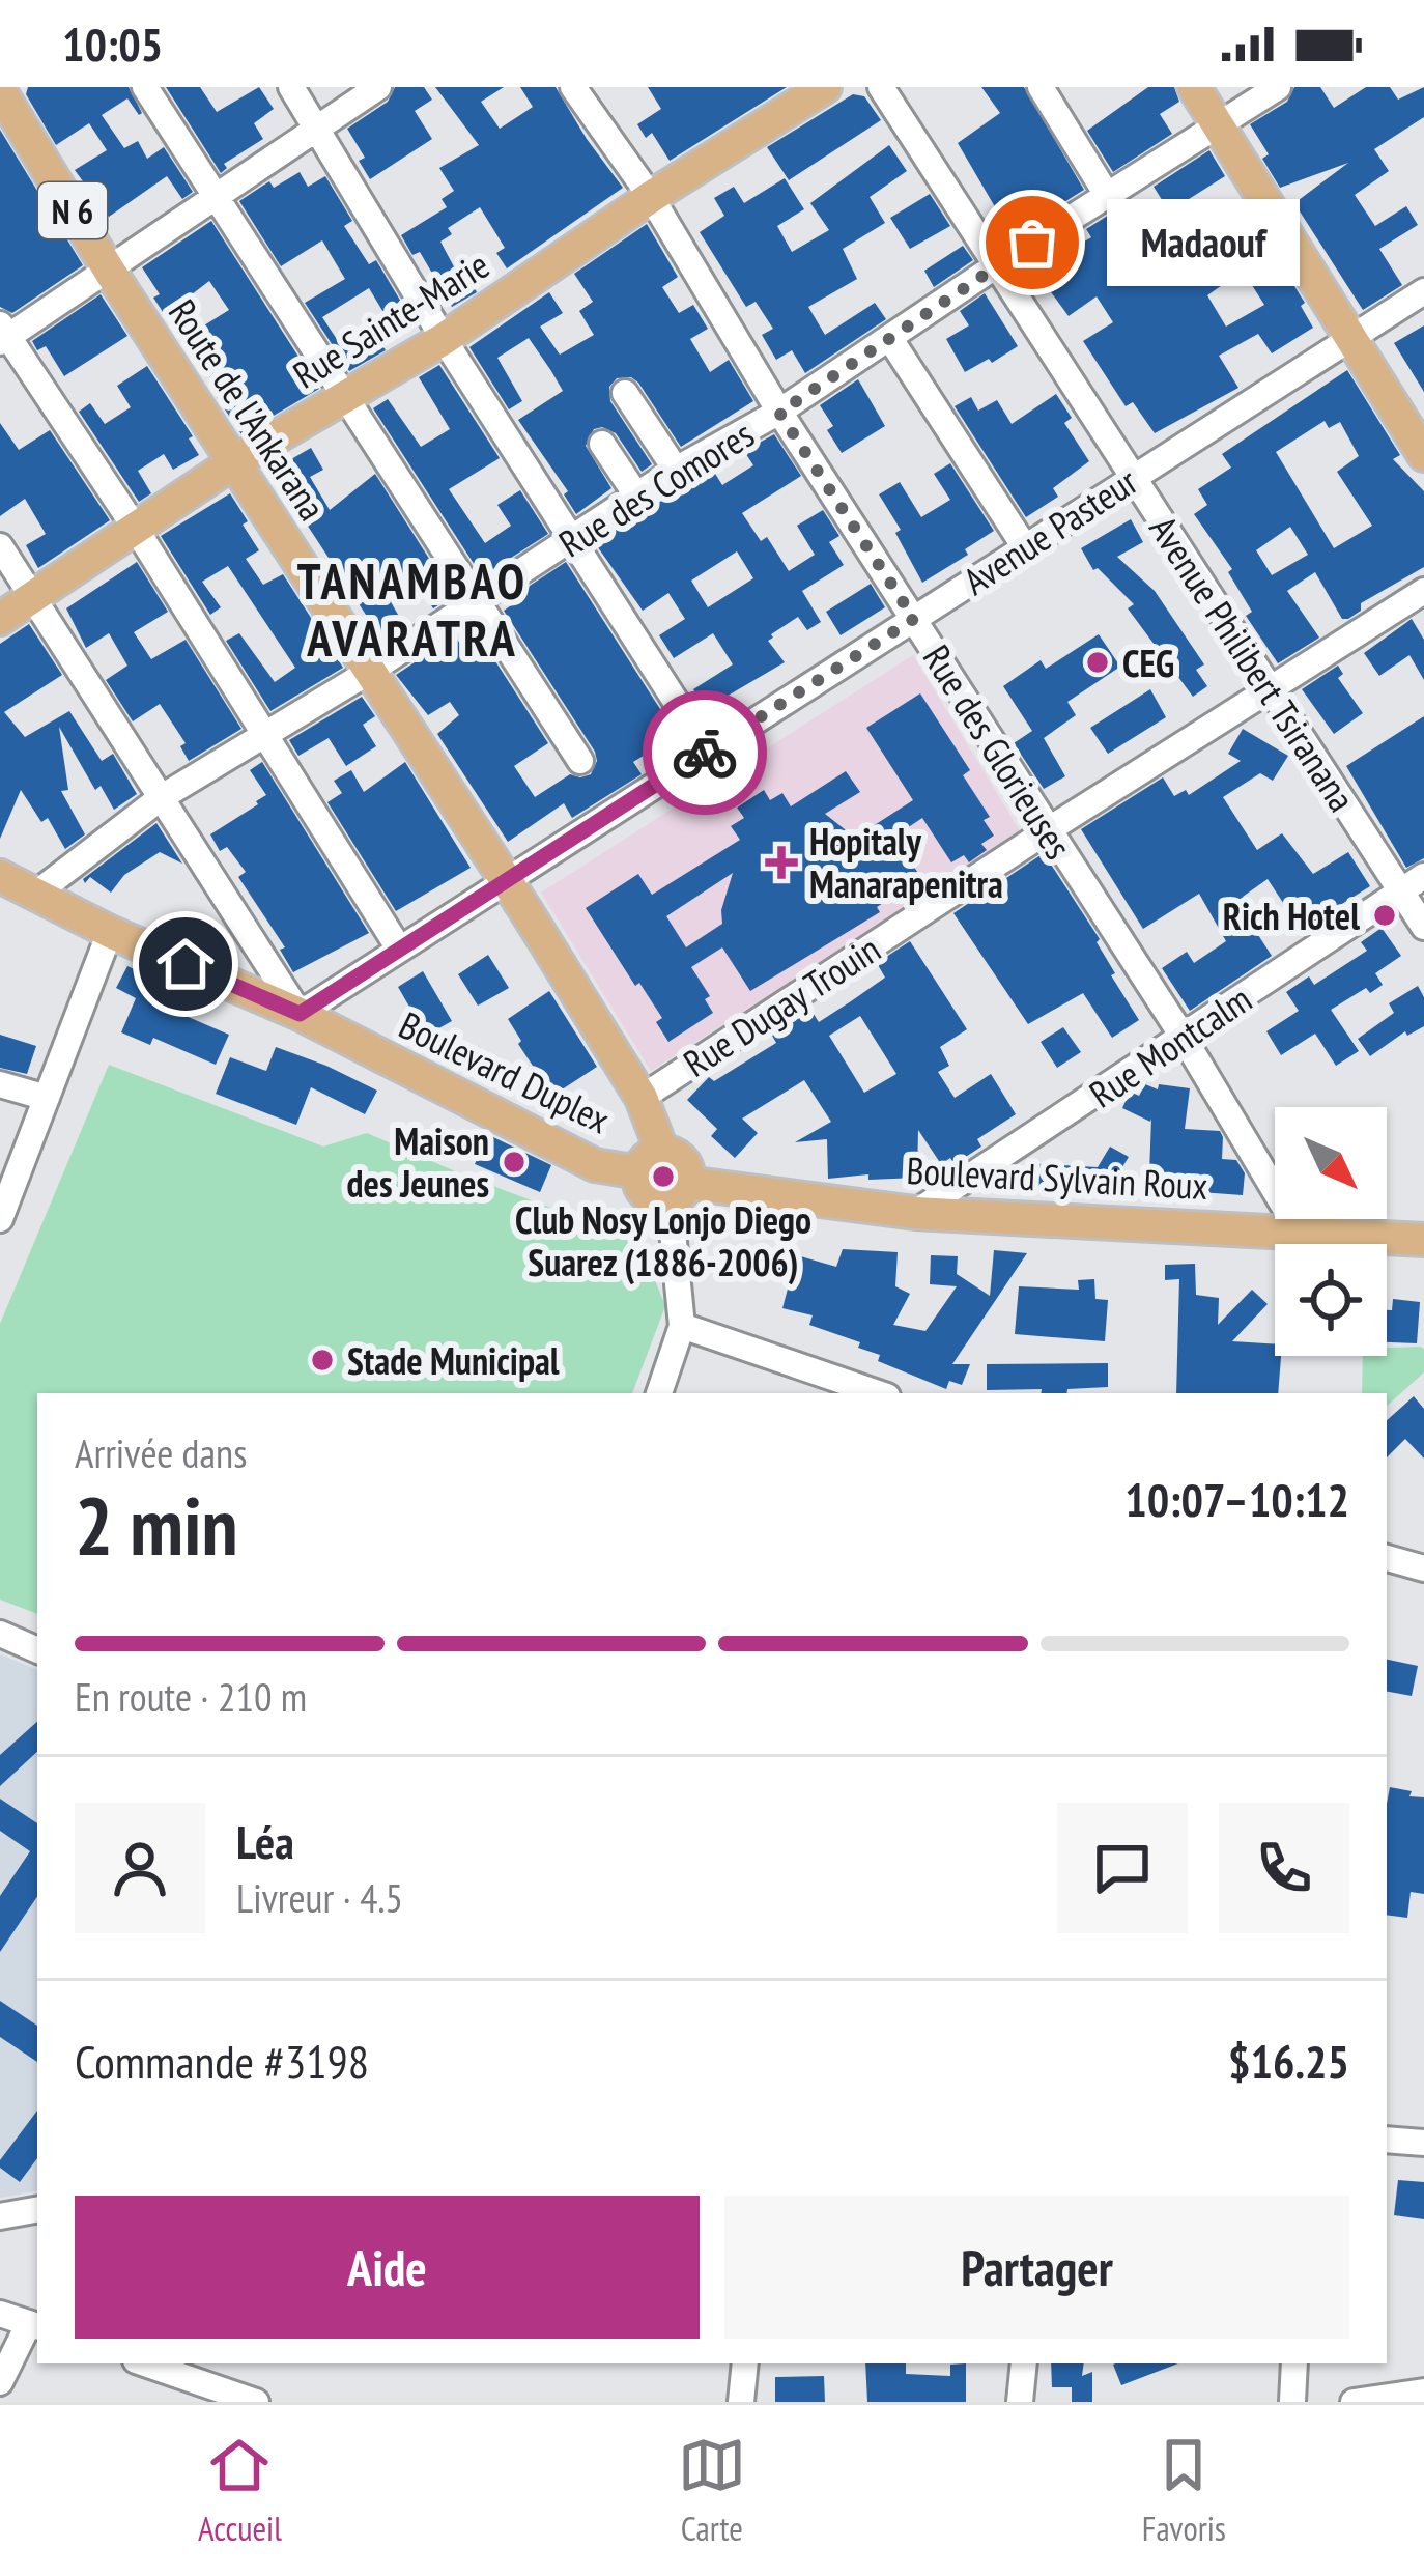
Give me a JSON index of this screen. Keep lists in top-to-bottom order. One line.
{"streets":{"main road":["N 6","Rue Sainte-Marie","Route de l'Ankarana","Boulevard Duplex","Boulevard Sylvain Roux"],"street":["Rue des Comores","Avenue Pasteur","Avenue Philibert Tsiranana","Rue des Glorieuses","Rue Dugay Trouin","Rue Montcalm"]},"crossings":[["Rue Sainte-Marie","Route de l'Ankarana"],["Rue Sainte-Marie","Rue des Glorieuses"],["Route de l'Ankarana","Rue des Comores"],["Route de l'Ankarana","Avenue Pasteur"],["Route de l'Ankarana","Rue Dugay Trouin"],["Route de l'Ankarana","Boulevard Duplex"],["Route de l'Ankarana","Boulevard Sylvain Roux"],["Rue des Comores","Avenue Philibert Tsiranana"],["Rue des Comores","Rue des Glorieuses"],["Rue des Comores","Boulevard Duplex"],["Avenue Pasteur","Avenue Philibert Tsiranana"],["Avenue Pasteur","Rue des Glorieuses"],["Avenue Pasteur","Boulevard Duplex"],["Avenue Philibert Tsiranana","Rue Dugay Trouin"],["Avenue Philibert Tsiranana","Rue Montcalm"],["Rue des Glorieuses","Rue Dugay Trouin"],["Rue des Glorieuses","Rue Montcalm"],["Rue des Glorieuses","Boulevard Sylvain Roux"],["Rue Montcalm","Boulevard Sylvain Roux"]],"districts":["TANAMBAO AVARATRA"],"places":{"other":["Madaouf","CEG","Rich Hotel","Maison des Jeunes","Club Nosy Lonjo Diego Suarez (1886-2006)","Stade Municipal"],"health":["Hopitaly Manarapenitra"]},"north":"bottom right","page":{"status":"10:05","bubble":"Madaouf","heading":["2 min","Arrivée dans","10:07–10:12"],"panel":["Léa","Livreur · 4.5","Commande #3198","$16.25"],"bar":"En route · 210 m","buttons":["Aide","Partager"],"tabs":["Accueil","Carte","Favoris"]}}
